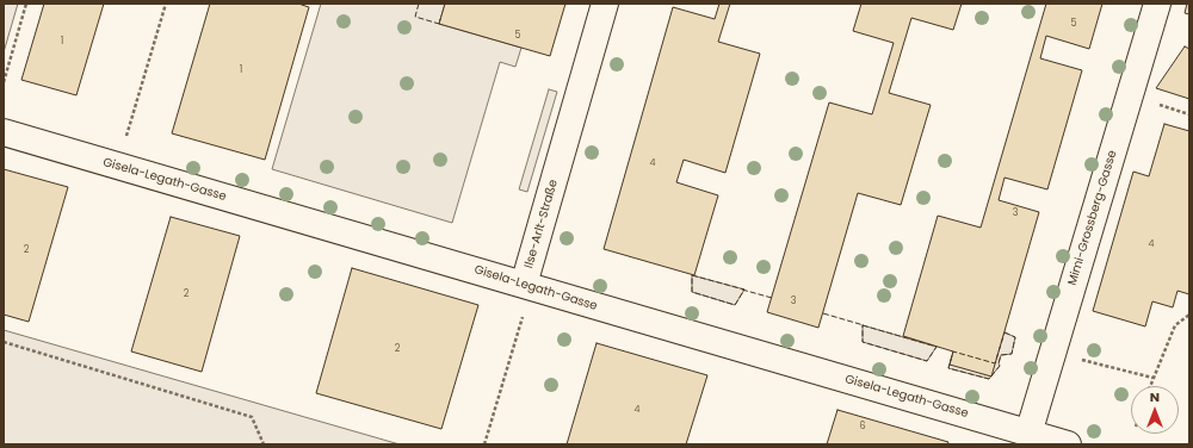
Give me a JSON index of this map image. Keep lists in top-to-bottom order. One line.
{"streets":{"street":["Gisela-Legath-Gasse","Mimi-Grossberg-Gasse","Ilse-Arlt-Straße"]},"crossings":[["Gisela-Legath-Gasse","Mimi-Grossberg-Gasse"],["Gisela-Legath-Gasse","Ilse-Arlt-Straße"]],"house_numbers":["5","5","1","1","4","3","4","2","2","3","2","4","6"],"north":"top"}
